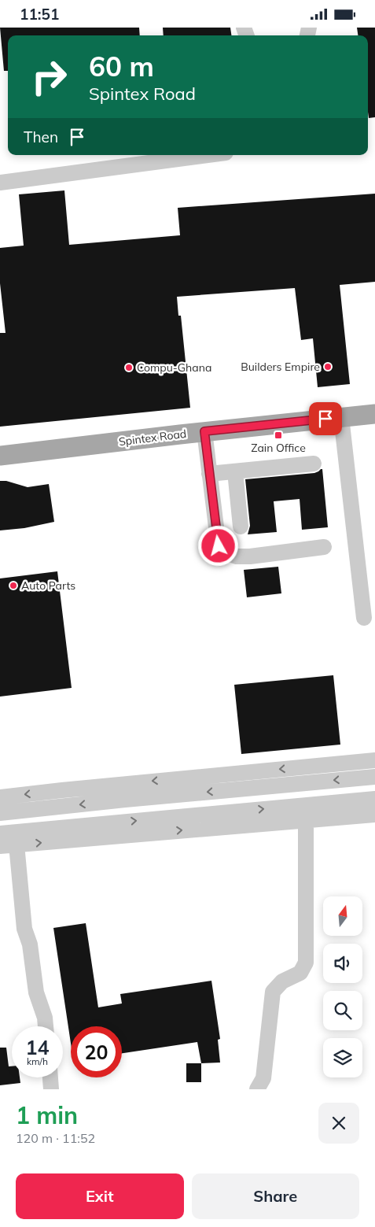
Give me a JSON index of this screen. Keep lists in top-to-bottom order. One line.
{"streets":{"main road":["Spintex Road"]},"places":{"other":["Builders Empire","Compu-Ghana","Auto Parts"],"transit":["Zain Office"]},"north":"top","page":{"status":"11:51","turn":["60 m","Spintex Road"],"then":"Then","speed":"14 km/h","limit":"20","heading":["1 min","120 m · 11:52"],"buttons":["Exit","Share"]}}
